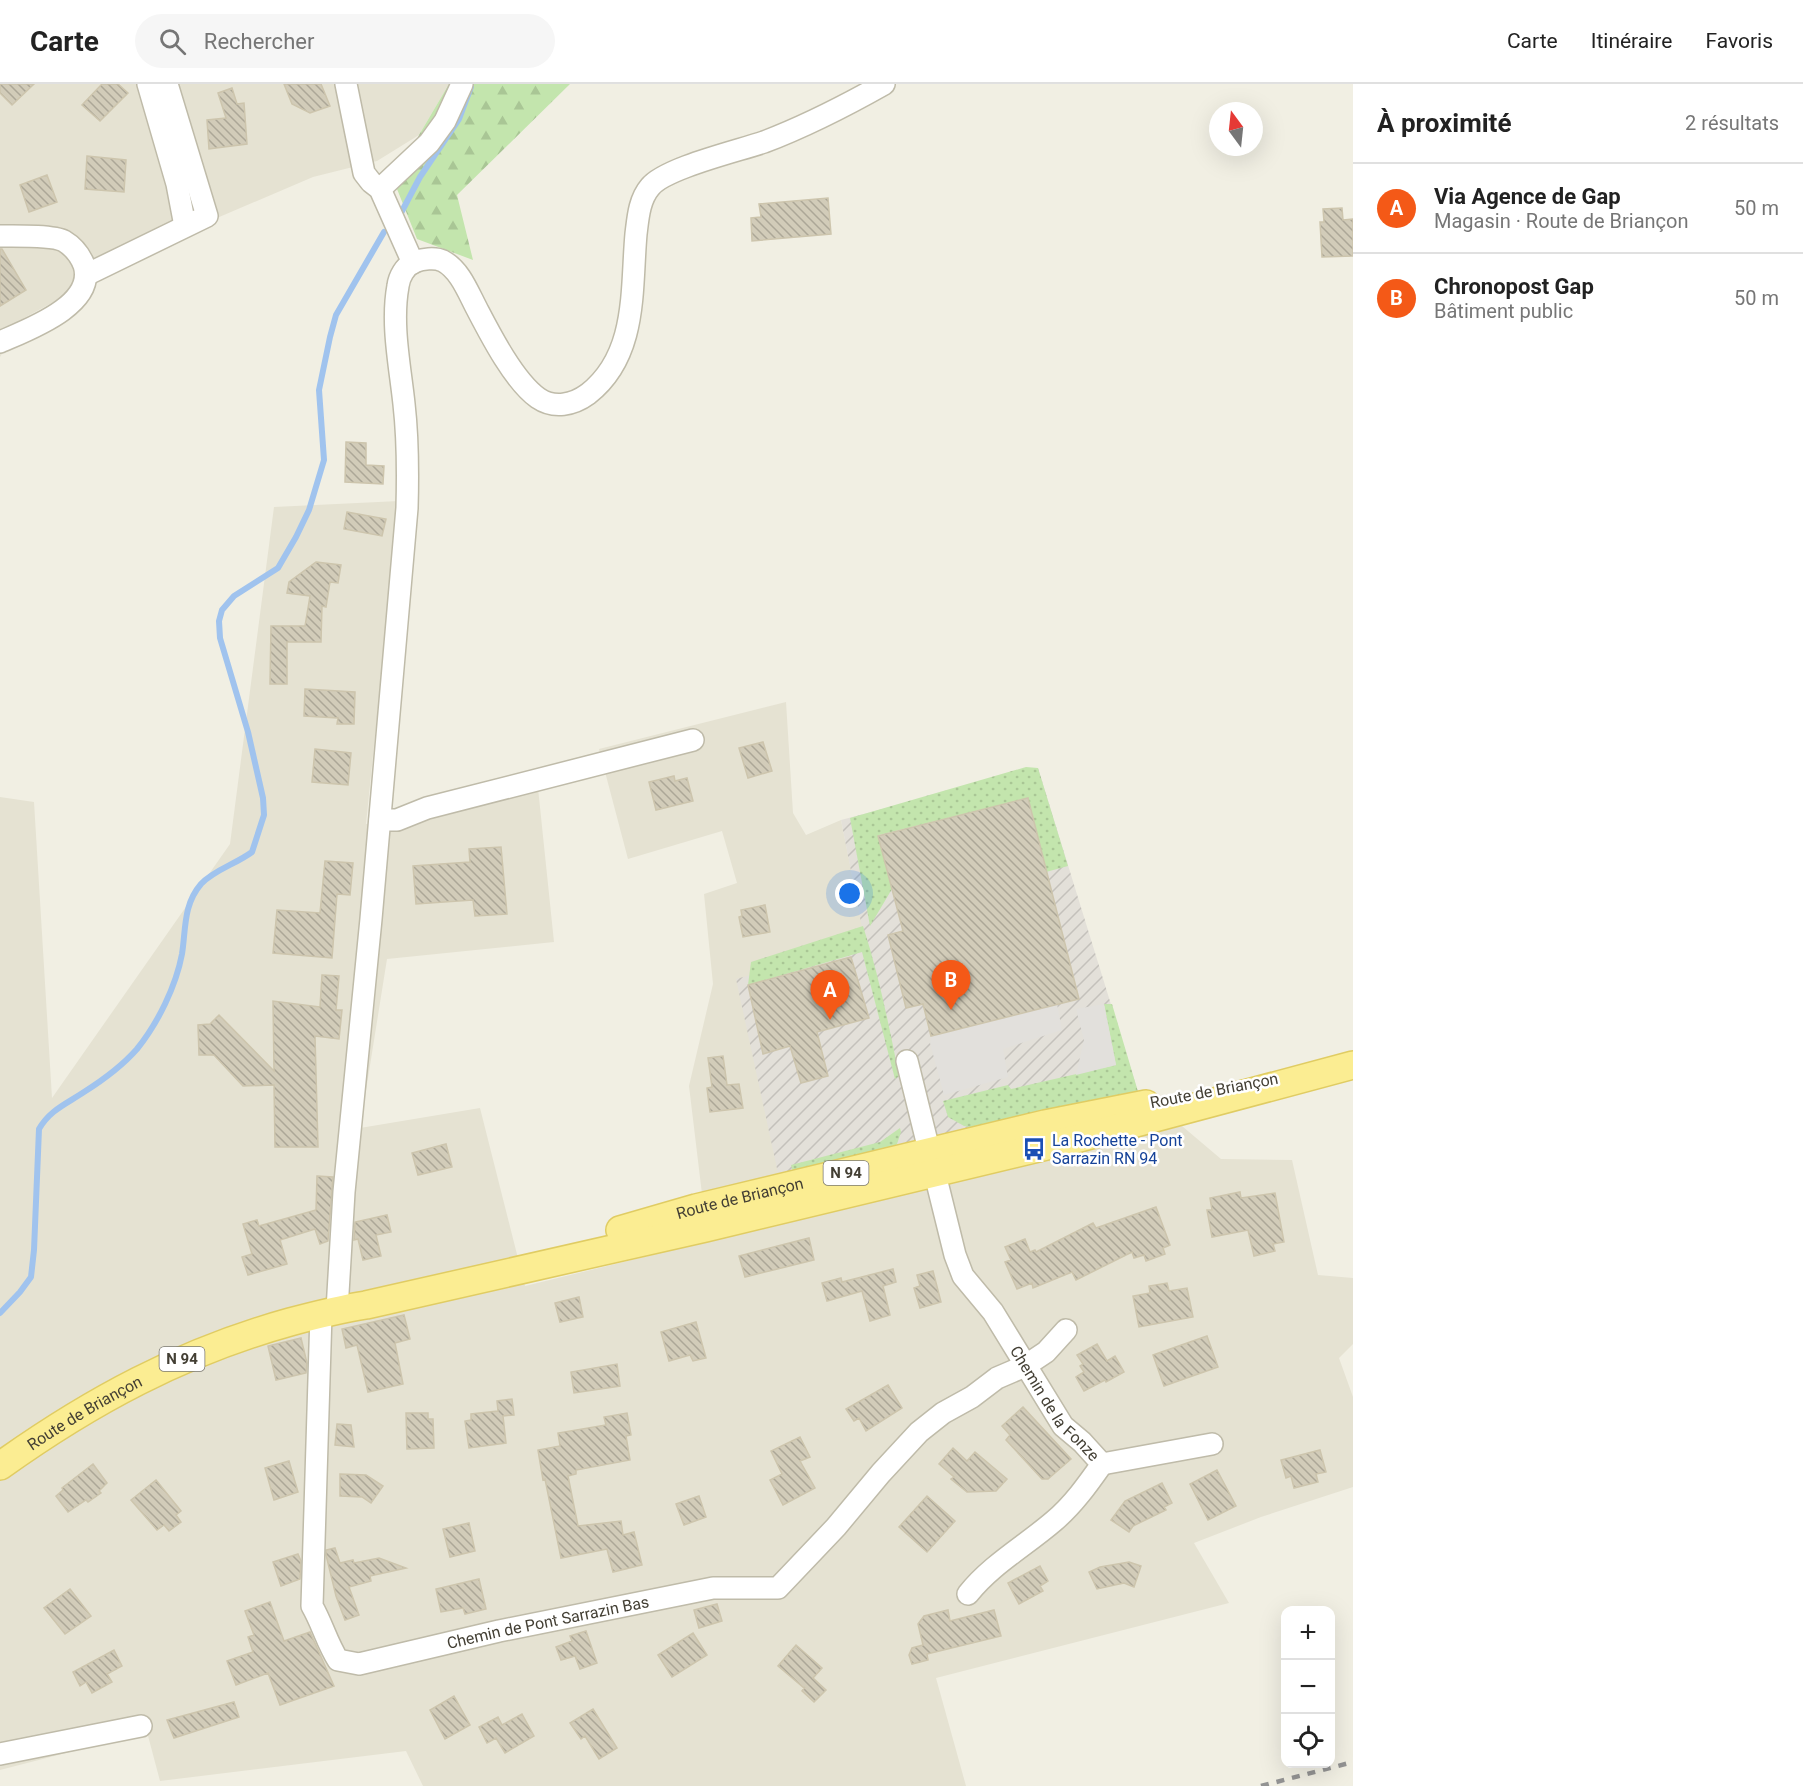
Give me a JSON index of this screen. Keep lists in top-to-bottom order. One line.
{"streets":{"main road":["Route de Briançon","N 94"],"street":["Chemin de la Fonze","Chemin de Pont Sarrazin Bas"]},"crossings":[["Route de Briançon","Chemin de la Fonze"],["Route de Briançon","Chemin de Pont Sarrazin Bas"],["Chemin de la Fonze","Chemin de Pont Sarrazin Bas"]],"places":{"bus stop":["La Rochette - Pont Sarrazin RN 94"]},"north":"top","page":{"header":"Carte","search":"Rechercher","nav":["Carte","Itinéraire","Favoris"],"heading":["À proximité","2 résultats"],"list":[{"mark":"A","name":"Via Agence de Gap","note":"Magasin · Route de Briançon","value":"50 m"},{"mark":"B","name":"Chronopost Gap","note":"Bâtiment public","value":"50 m"}],"pins":["B","A"],"map_buttons":["+","−"]}}
